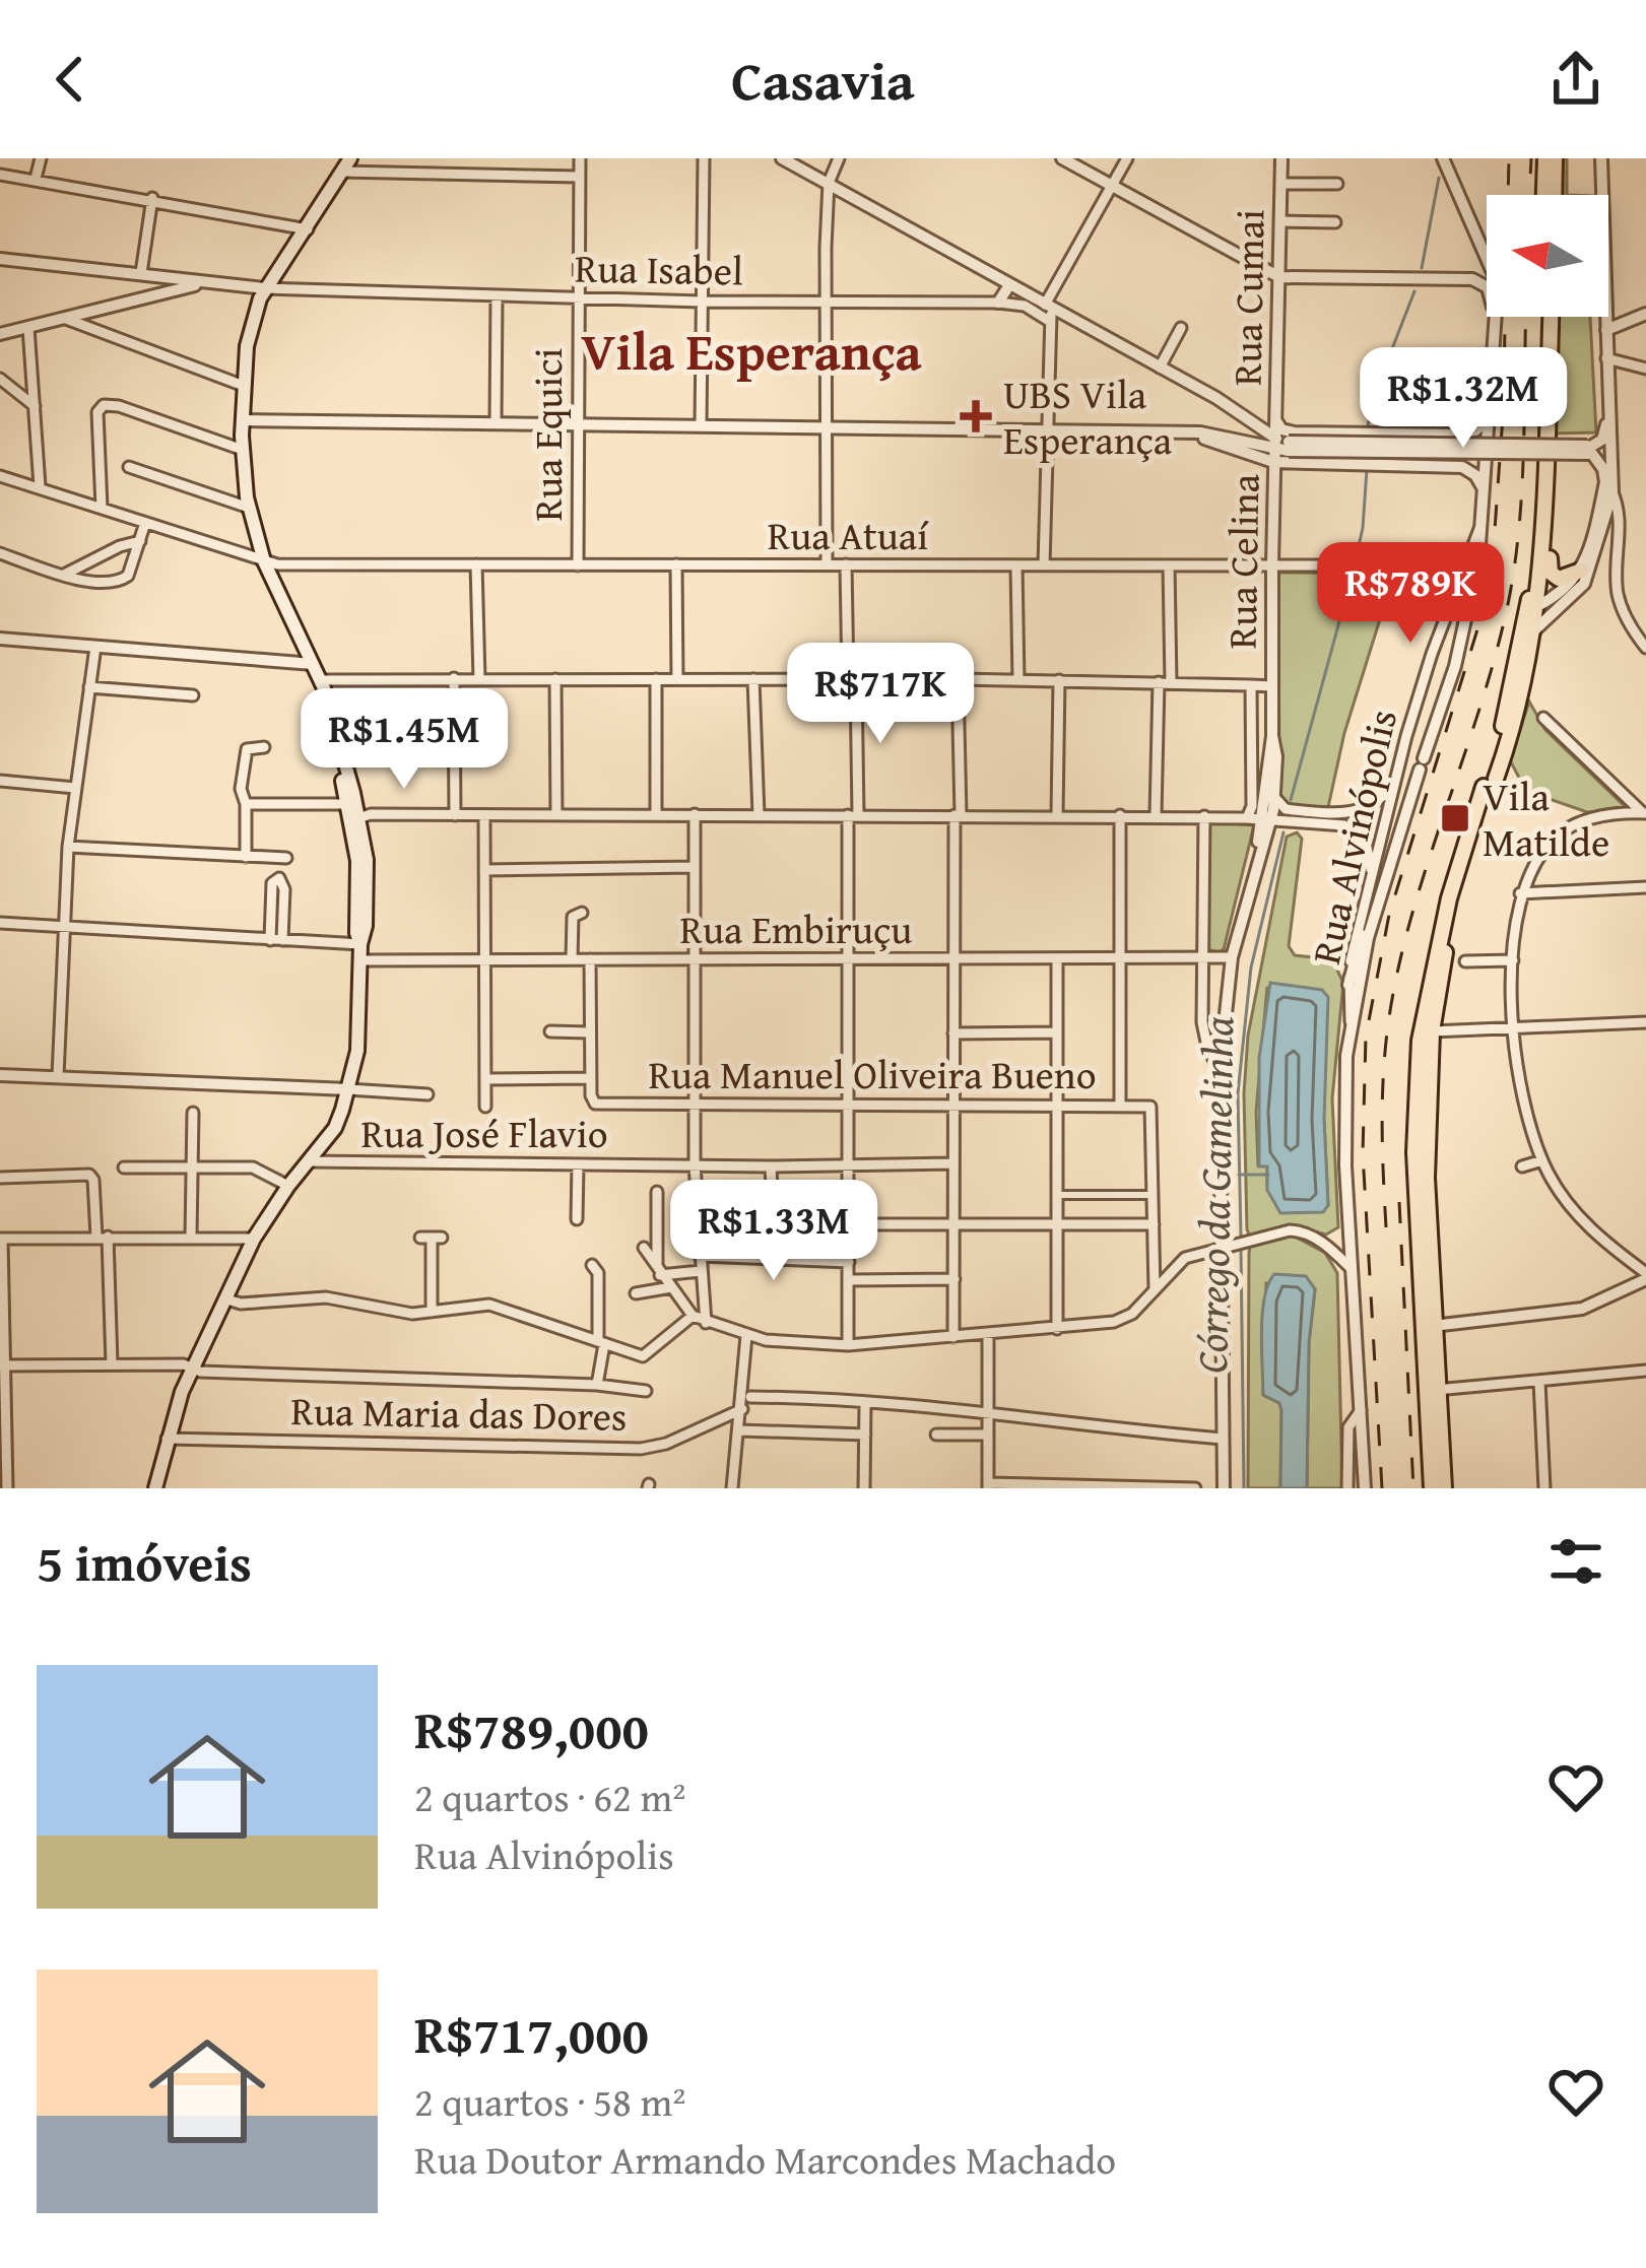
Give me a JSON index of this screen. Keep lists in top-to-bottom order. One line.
{"streets":{"street":["Rua Isabel","Rua Cumai","Rua Equici","Rua Atuaí","Rua Celina","Rua Alvinópolis","Rua Embiruçu","Rua Manuel Oliveira Bueno","Rua José Flavio","Rua Maria das Dores"]},"crossings":[["Rua Isabel","Rua Equici"],["Rua Cumai","Rua Celina"],["Rua Equici","Rua Atuaí"],["Rua Atuaí","Rua Celina"],["Rua Celina","Rua Embiruçu"]],"districts":["Vila Esperança"],"water":["Córrego da Gamelinha"],"places":{"health":["UBS Vila Esperança"],"transit":["Vila Matilde"]},"north":"left","page":{"header":"Casavia","price":["R$1.32M","R$789K","R$717K","R$1.45M","R$1.33M"],"heading":"5 imóveis","list":[{"name":"R$789,000","note":"2 quartos · 62 m² · Rua Alvinópolis"},{"name":"R$717,000","note":"2 quartos · 58 m² · Rua Doutor Armando Marcondes Machado"}]}}
